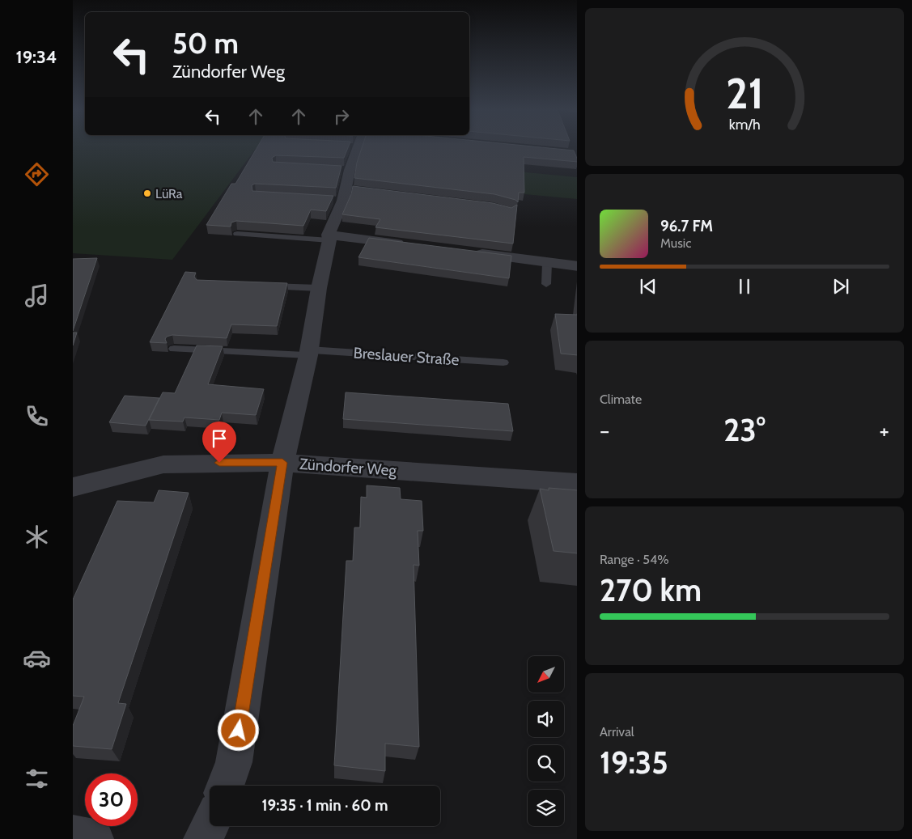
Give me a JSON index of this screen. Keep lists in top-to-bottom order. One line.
{"streets":{"street":["Zündorfer Weg"],"lane":["Breslauer Straße"]},"places":["LüRa"],"north":"bottom left","page":{"tabs":"19:34","turn":["50 m","Zündorfer Weg"],"song":["96.7 FM","Music"],"tile":["Climate",["Range · 54%","270 km"],["Arrival","19:35"]],"heat":["−","23°","+"],"limit":"30","trip":"19:35 · 1 min · 60 m","gauge":["21","km/h"]}}
